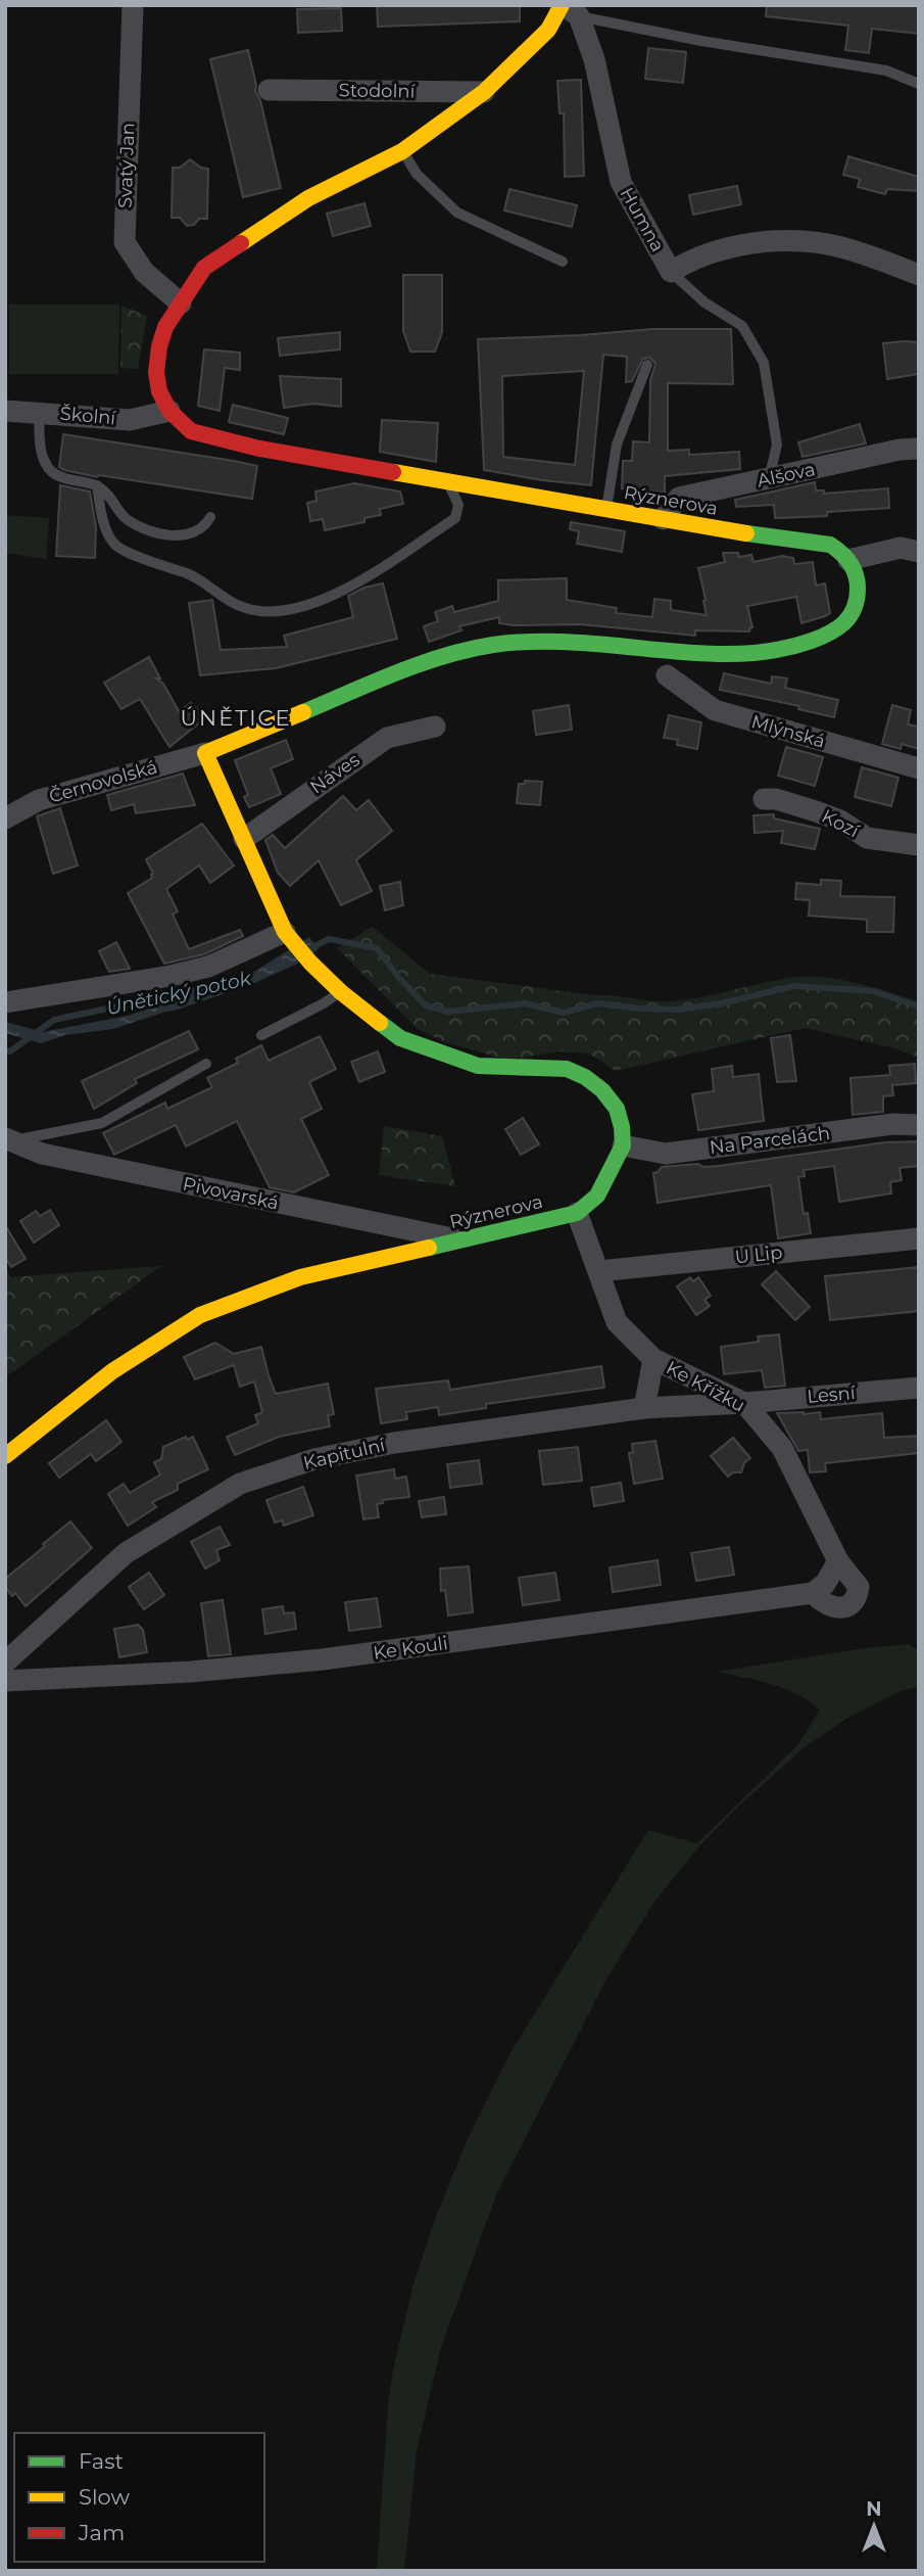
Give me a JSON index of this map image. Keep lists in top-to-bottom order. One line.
{"streets":{"street":["Stodolní","Svatý Jan","Humna","Školní","Alšova","Rýznerova","Mlýnská","Náves","Černovolská","Kozí","Na Parcelách","Pivovarská","U Lip","Ke Křížku","Lesní","Kapitulní","Ke Kouli"]},"crossings":[["Školní","Rýznerova"],["Alšova","Rýznerova"],["Rýznerova","Pivovarská"],["Rýznerova","Ke Křížku"],["U Lip","Ke Křížku"],["Ke Křížku","Lesní"],["Ke Křížku","Kapitulní"],["Lesní","Kapitulní"]],"districts":["ÚNĚTICE"],"water":["Únětický potok"],"legend":["Fast","Slow","Jam"],"north":"top"}
